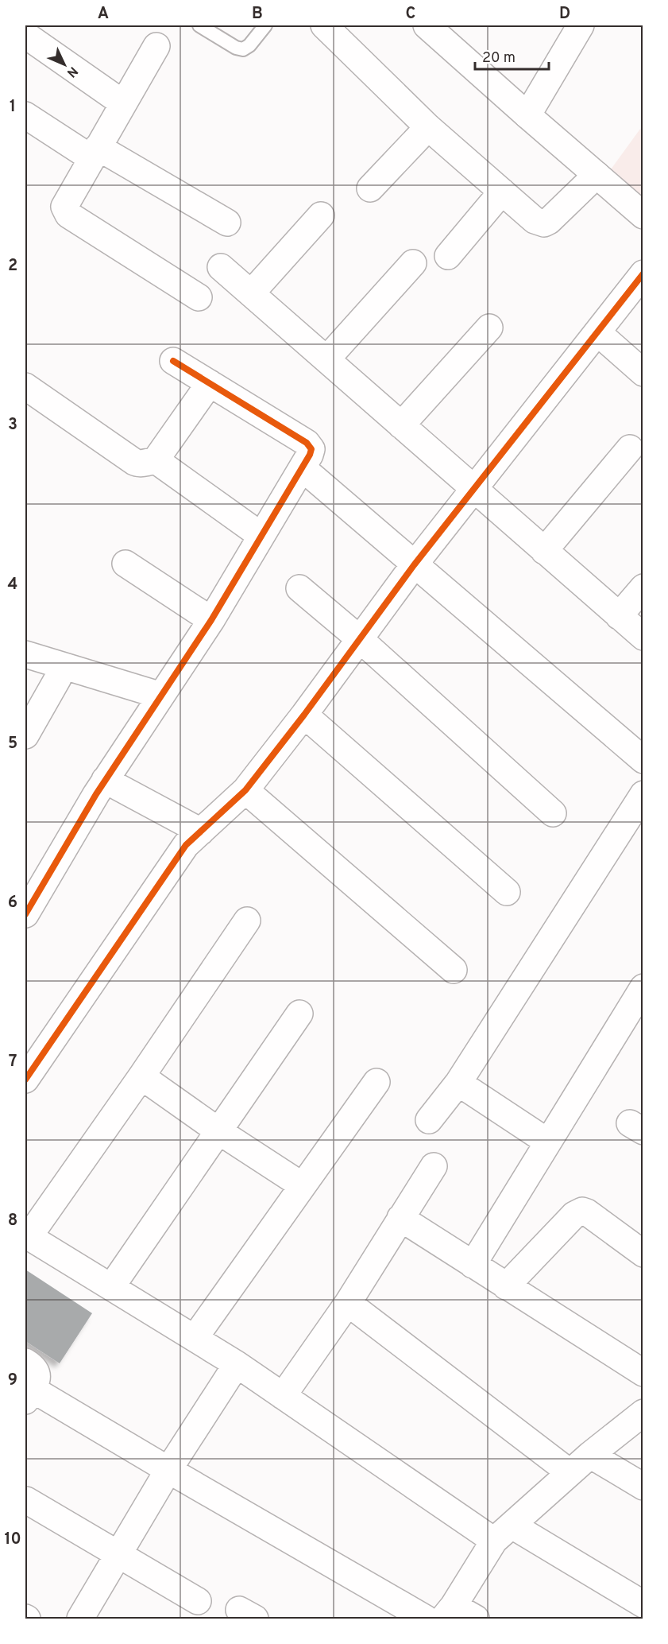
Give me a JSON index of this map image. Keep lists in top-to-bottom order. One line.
{"scale_bar":"20 m","north":"bottom right","grid":{"columns":["A","B","C","D"],"rows":["1","2","3","4","5","6","7","8","9","10"]}}
